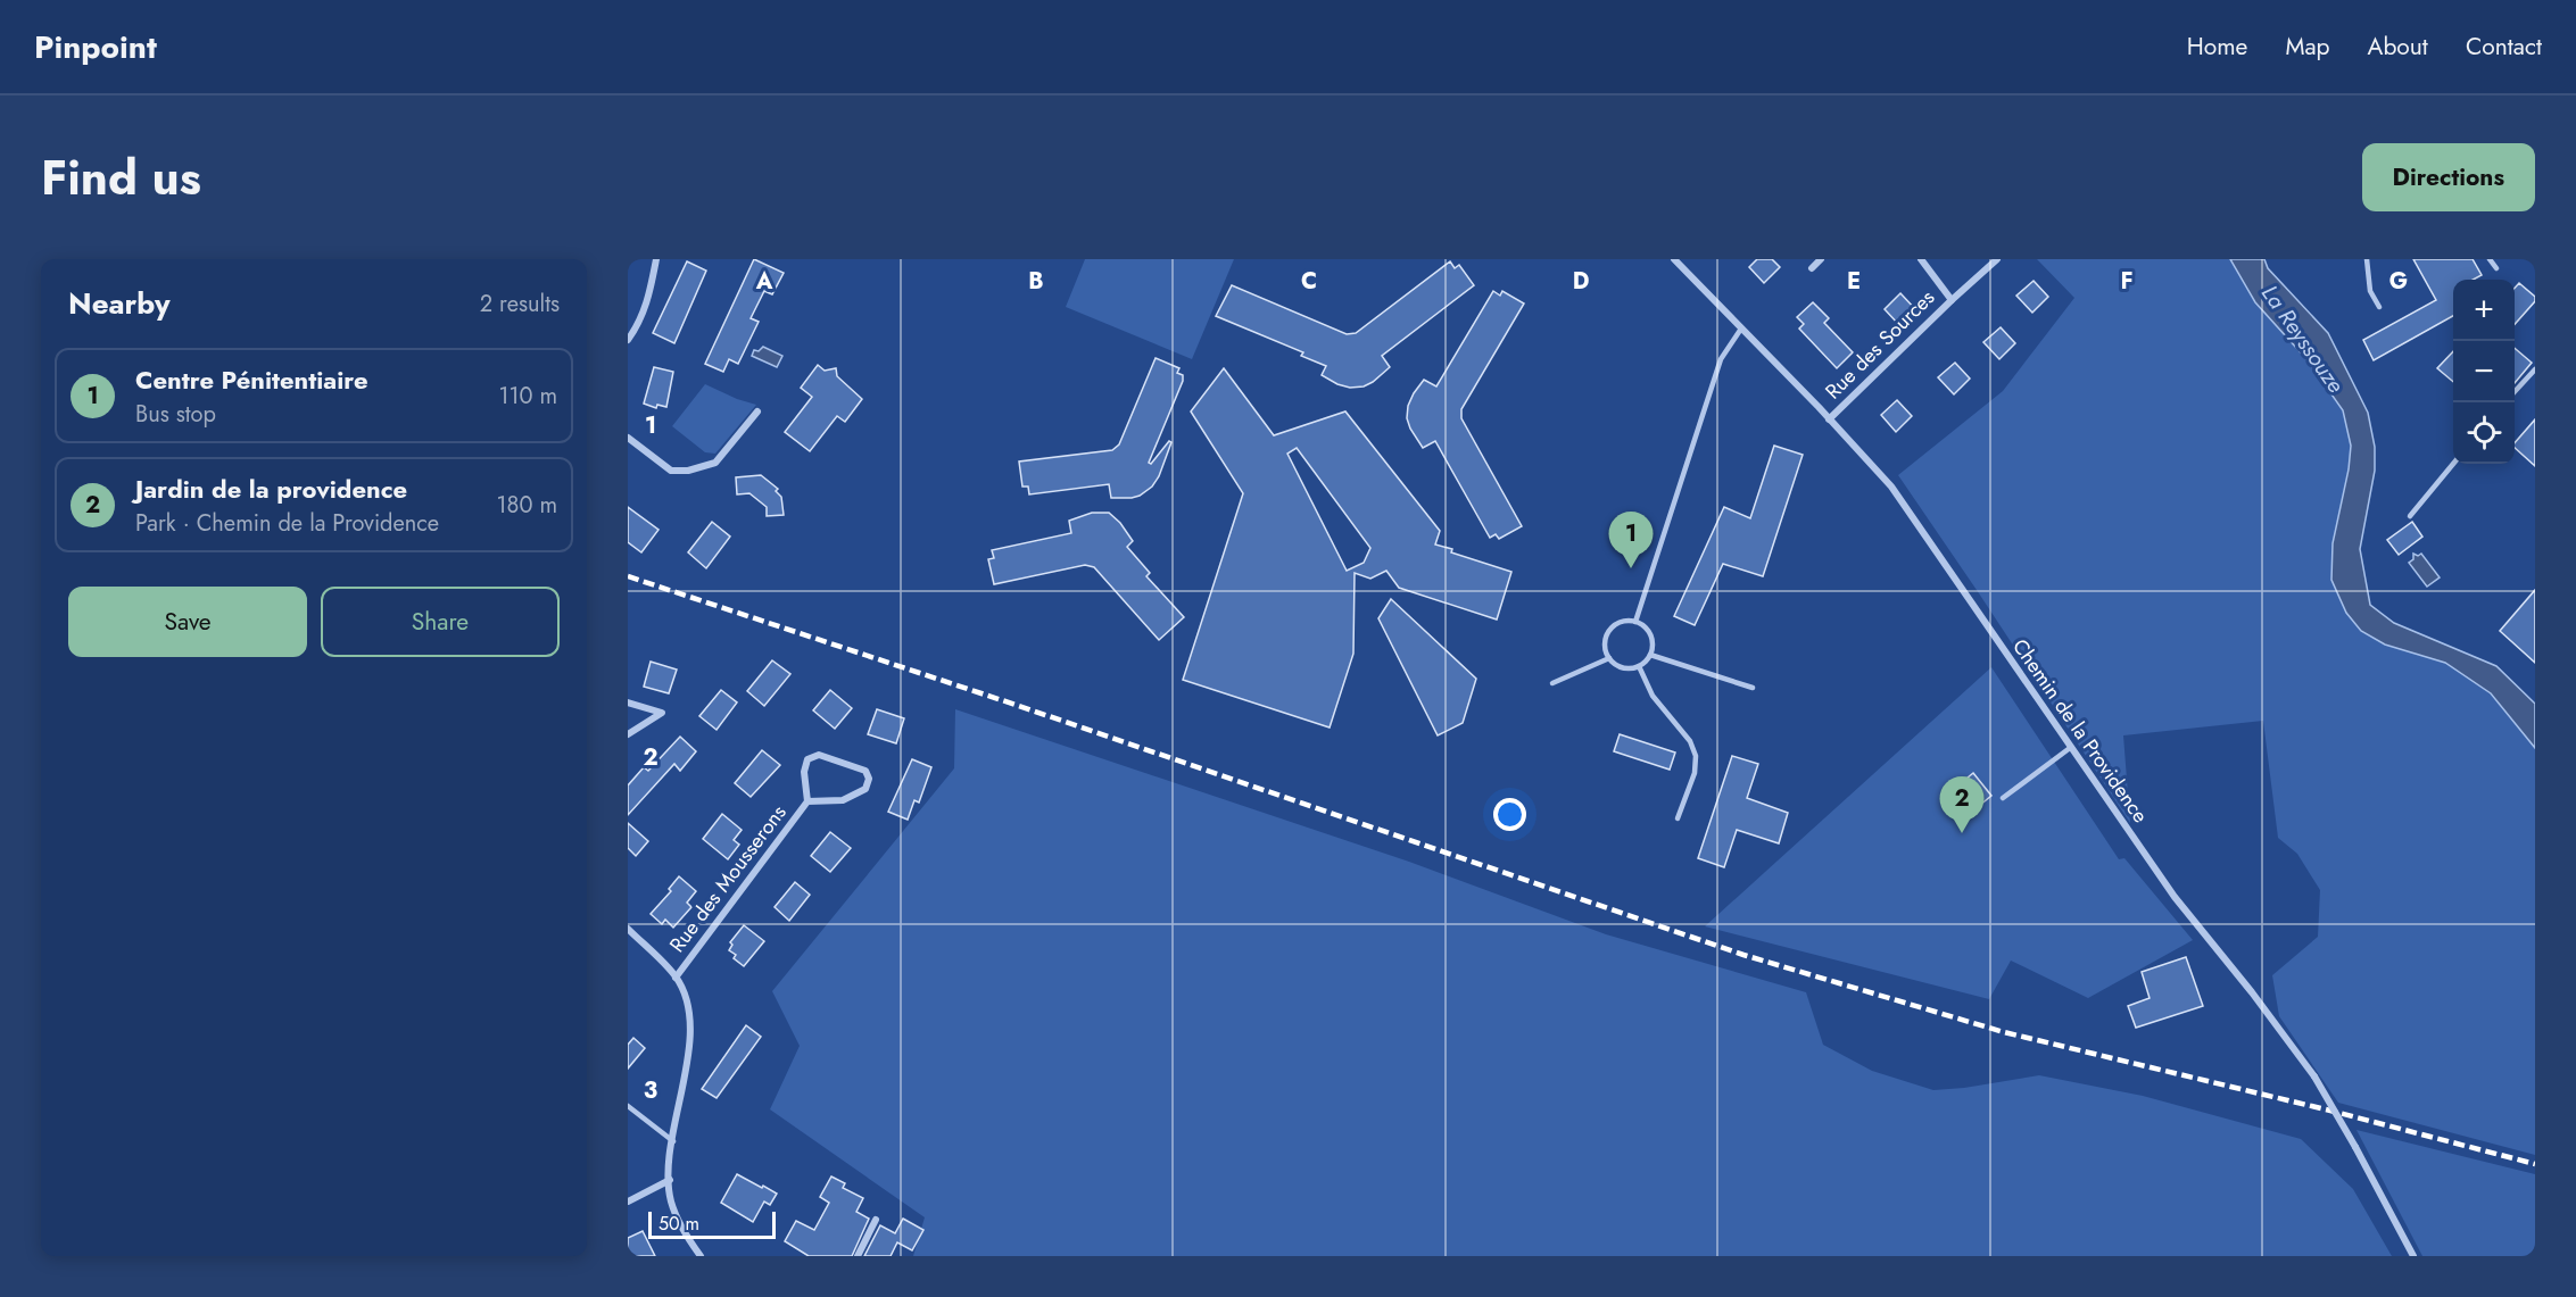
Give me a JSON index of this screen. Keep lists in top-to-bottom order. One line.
{"streets":{"street":["Rue des Sources","Chemin de la Providence","Rue des Mousserons"]},"crossings":[["Rue des Sources","Chemin de la Providence"]],"water":["La Reyssouze"],"scale_bar":"50 m","page":{"header":"Pinpoint","nav":["Home","Map","About","Contact"],"title":"Find us","buttons":["Directions",["Save","Share"]],"heading":["Nearby","2 results"],"map_buttons":["+","−"],"list":[{"mark":"1","name":"Centre Pénitentiaire","note":"Bus stop","value":"110 m"},{"mark":"2","name":"Jardin de la providence","note":"Park · Chemin de la Providence","value":"180 m"}],"pins":["1","2"],"scale":"50 m"},"grid":{"columns":["A","B","C","D","E","F","G"],"rows":["1","2","3"]}}
